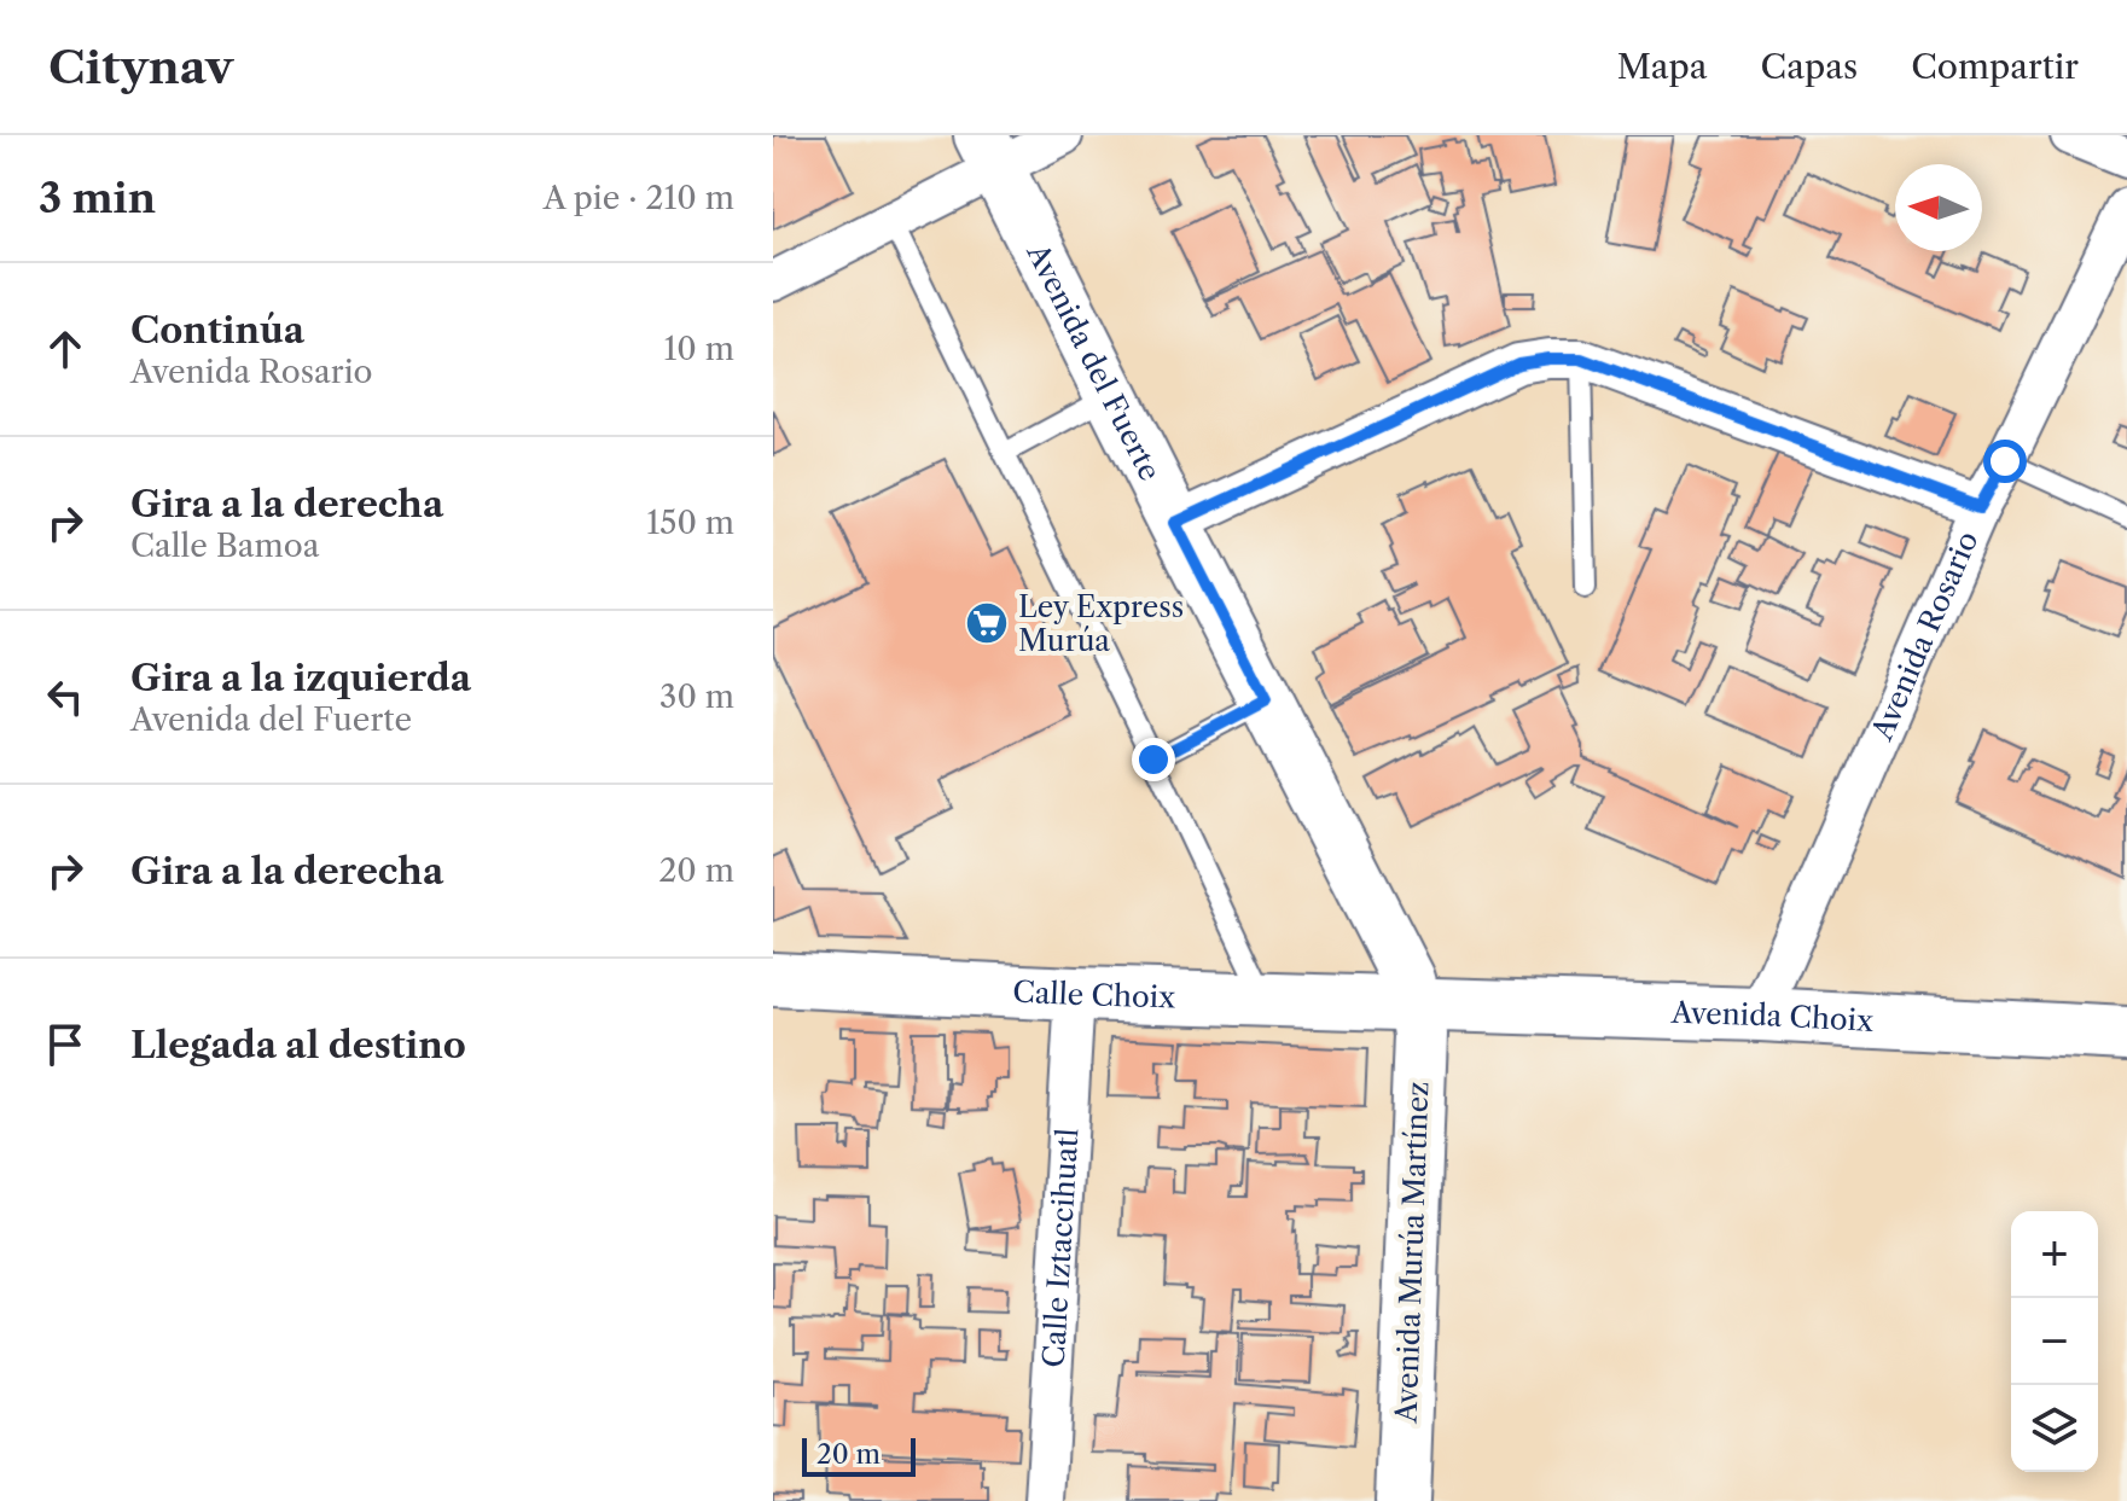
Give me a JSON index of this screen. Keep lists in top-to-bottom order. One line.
{"streets":{"street":["Avenida del Fuerte","Avenida Rosario","Calle Choix","Avenida Choix","Calle Iztaccihuatl","Avenida Murúa Martínez"]},"crossings":[["Avenida del Fuerte","Calle Choix"],["Avenida del Fuerte","Avenida Choix"],["Avenida del Fuerte","Avenida Murúa Martínez"],["Avenida Rosario","Avenida Choix"],["Calle Choix","Avenida Choix"],["Calle Choix","Calle Iztaccihuatl"],["Calle Choix","Avenida Murúa Martínez"],["Avenida Choix","Avenida Murúa Martínez"]],"places":{"supermarket":["Ley Express Murúa"]},"scale_bar":"20 m","north":"left","page":{"header":"Citynav","nav":["Mapa","Capas","Compartir"],"heading":["3 min","A pie · 210 m"],"list":[["Continúa","Avenida Rosario","10 m"],["Gira a la derecha","Calle Bamoa","150 m"],["Gira a la izquierda","Avenida del Fuerte","30 m"],["Gira a la derecha","20 m"],"Llegada al destino"],"map_buttons":["+","−"],"scale":"20 m"}}
